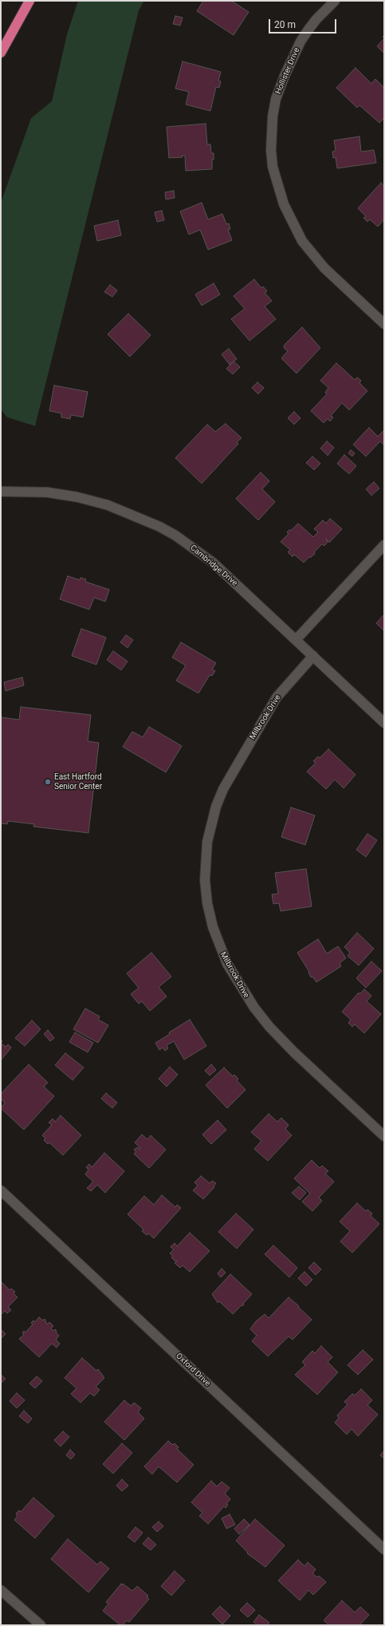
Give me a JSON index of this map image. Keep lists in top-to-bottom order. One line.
{"streets":{"street":["Hollister Drive","Cambridge Drive","Milbrook Drive","Oxford Drive"]},"crossings":[["Cambridge Drive","Milbrook Drive"]],"places":["East Hartford Senior Center"],"scale_bar":"20 m"}
